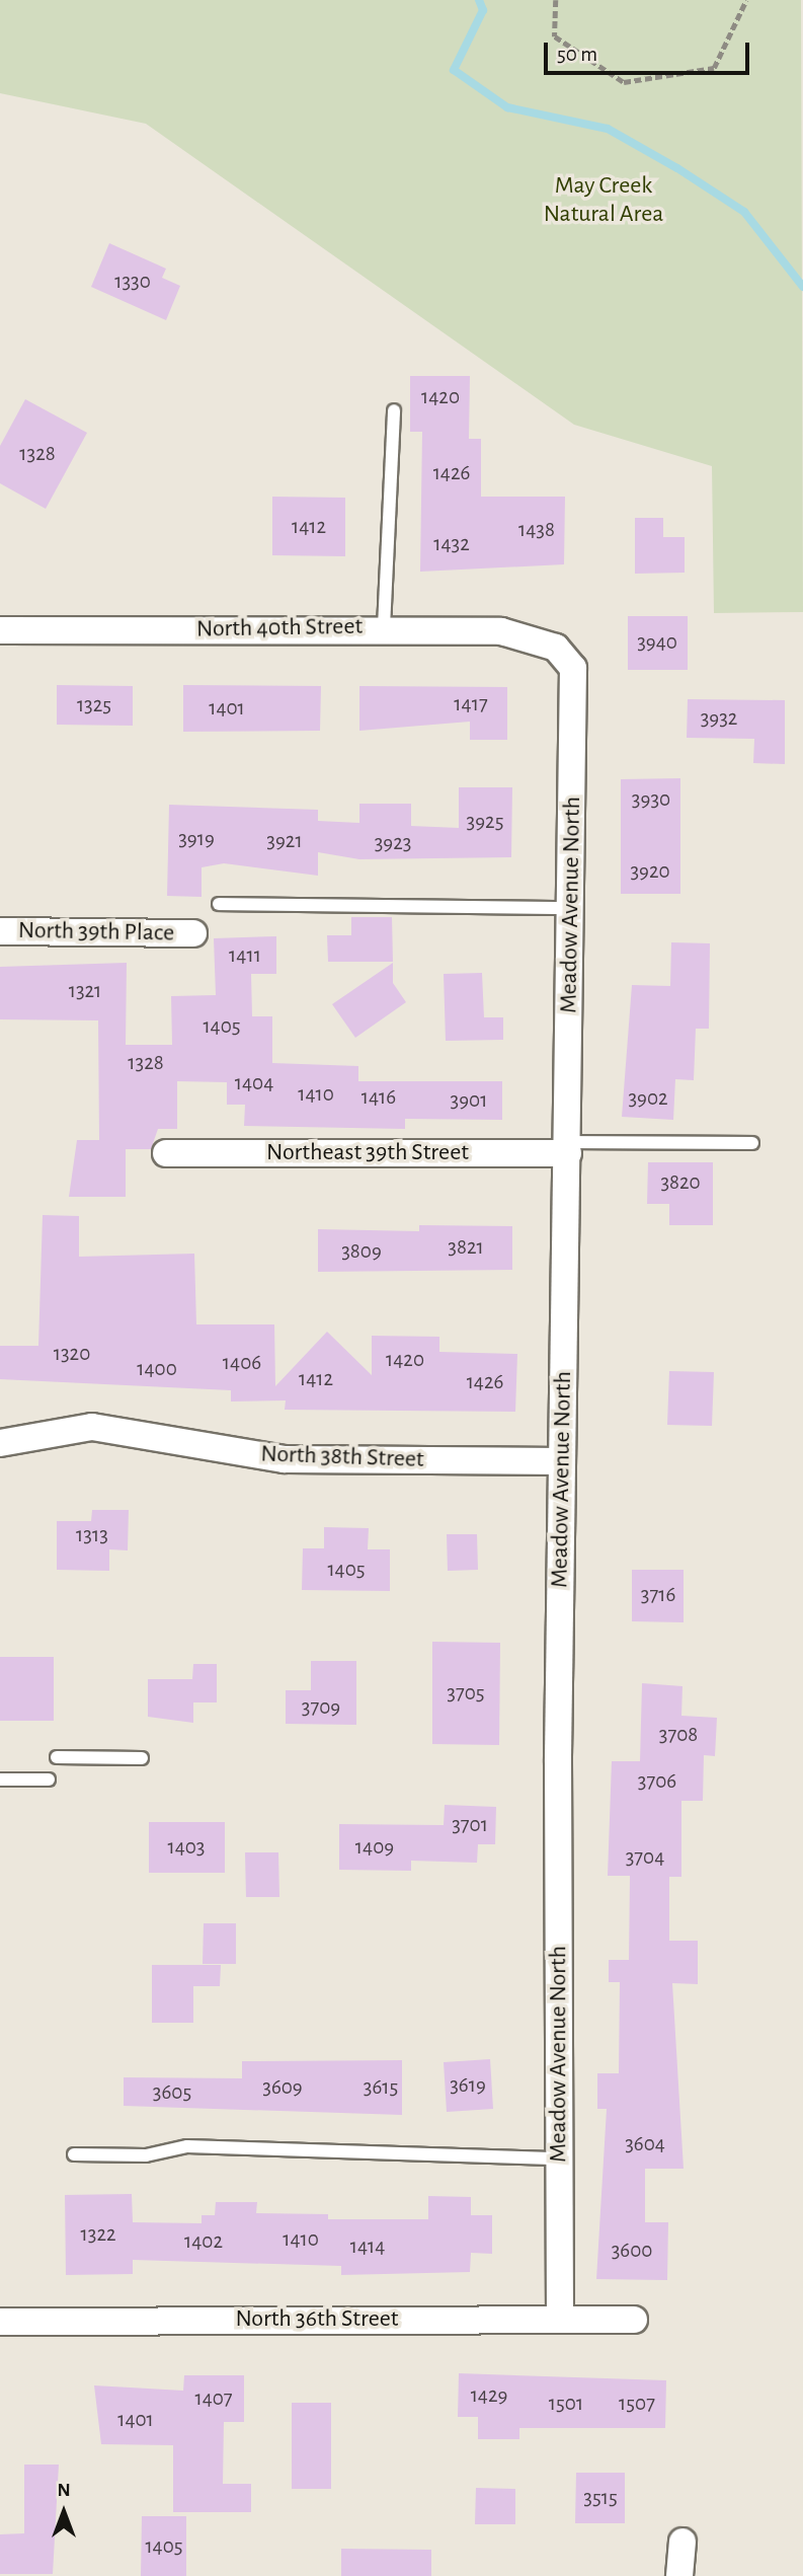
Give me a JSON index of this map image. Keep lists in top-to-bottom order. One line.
{"streets":{"street":["North 40th Street","Meadow Avenue North","North 39th Place","Northeast 39th Street","North 38th Street","North 36th Street"]},"crossings":[["North 40th Street","Meadow Avenue North"],["Meadow Avenue North","Northeast 39th Street"],["Meadow Avenue North","North 38th Street"],["Meadow Avenue North","North 36th Street"]],"parks":["May Creek Natural Area"],"house_numbers":["1330","1420","1328","1426","1412","1438","1432","3940","1417","1325","1401","3932","3930","3925","3919","3921","3923","3920","1411","1321","1405","1328","1404","1410","1416","3902","3901","3820","3821","3809","1320","1420","1406","1400","1412","1426","1313","1405","3716","3705","3709","3708","3706","3701","1403","1409","3704","3619","3609","3615","3605","3604","1322","1410","1402","1414","3600","1429","1407","1501","1507","1401","3515","1405"],"scale_bar":"50 m","north":"top"}
